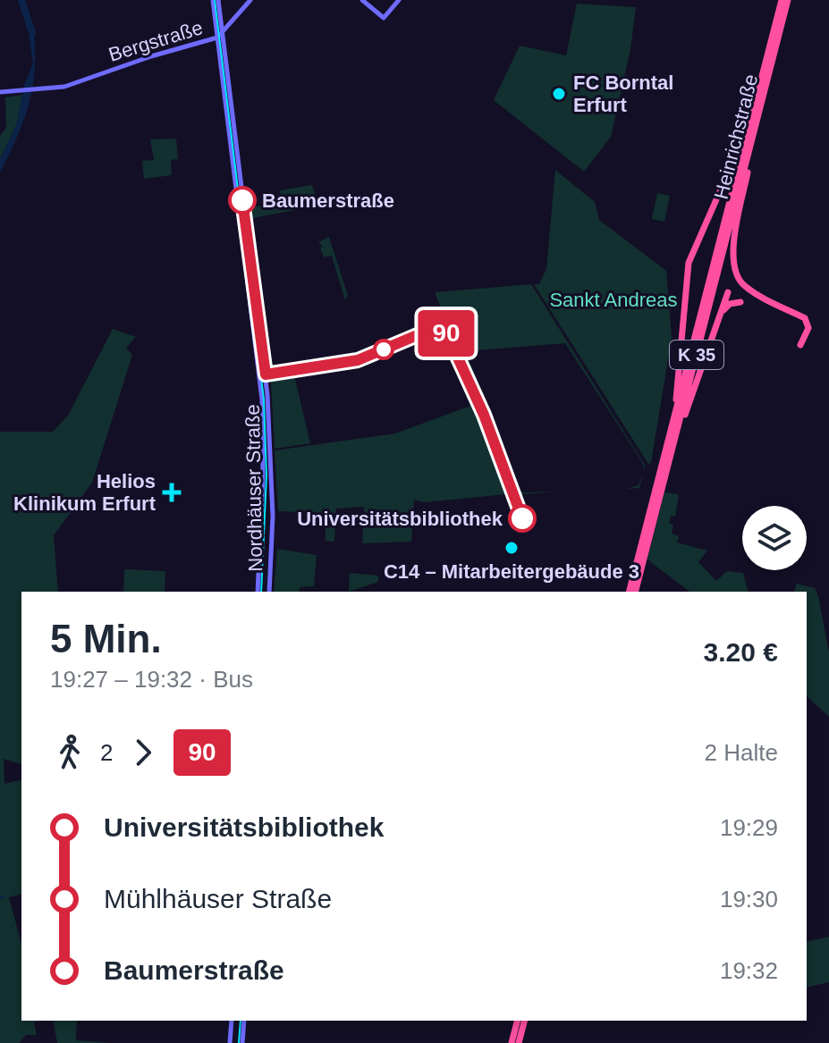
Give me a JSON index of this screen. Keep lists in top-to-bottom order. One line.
{"streets":{"highway":["Heinrichstraße","K 35"],"main road":["Bergstraße","Nordhäuser Straße"]},"crossings":[["Bergstraße","Nordhäuser Straße"],["Heinrichstraße","K 35"]],"parks":["Sankt Andreas"],"places":{"other":["FC Borntal Erfurt","Baumerstraße","Universitätsbibliothek","C14 – Mitarbeitergebäude 3"],"health":["Helios Klinikum Erfurt"]},"lines":["bus line 90"],"page":{"on_map":"90","heading":["5 Min.","19:27 – 19:32 · Bus","3.20 €"],"legs":["2","90","2 Halte"],"list":[{"name":"Universitätsbibliothek","value":"19:29"},{"name":"Mühlhäuser Straße","value":"19:30"},{"name":"Baumerstraße","value":"19:32"}]}}
